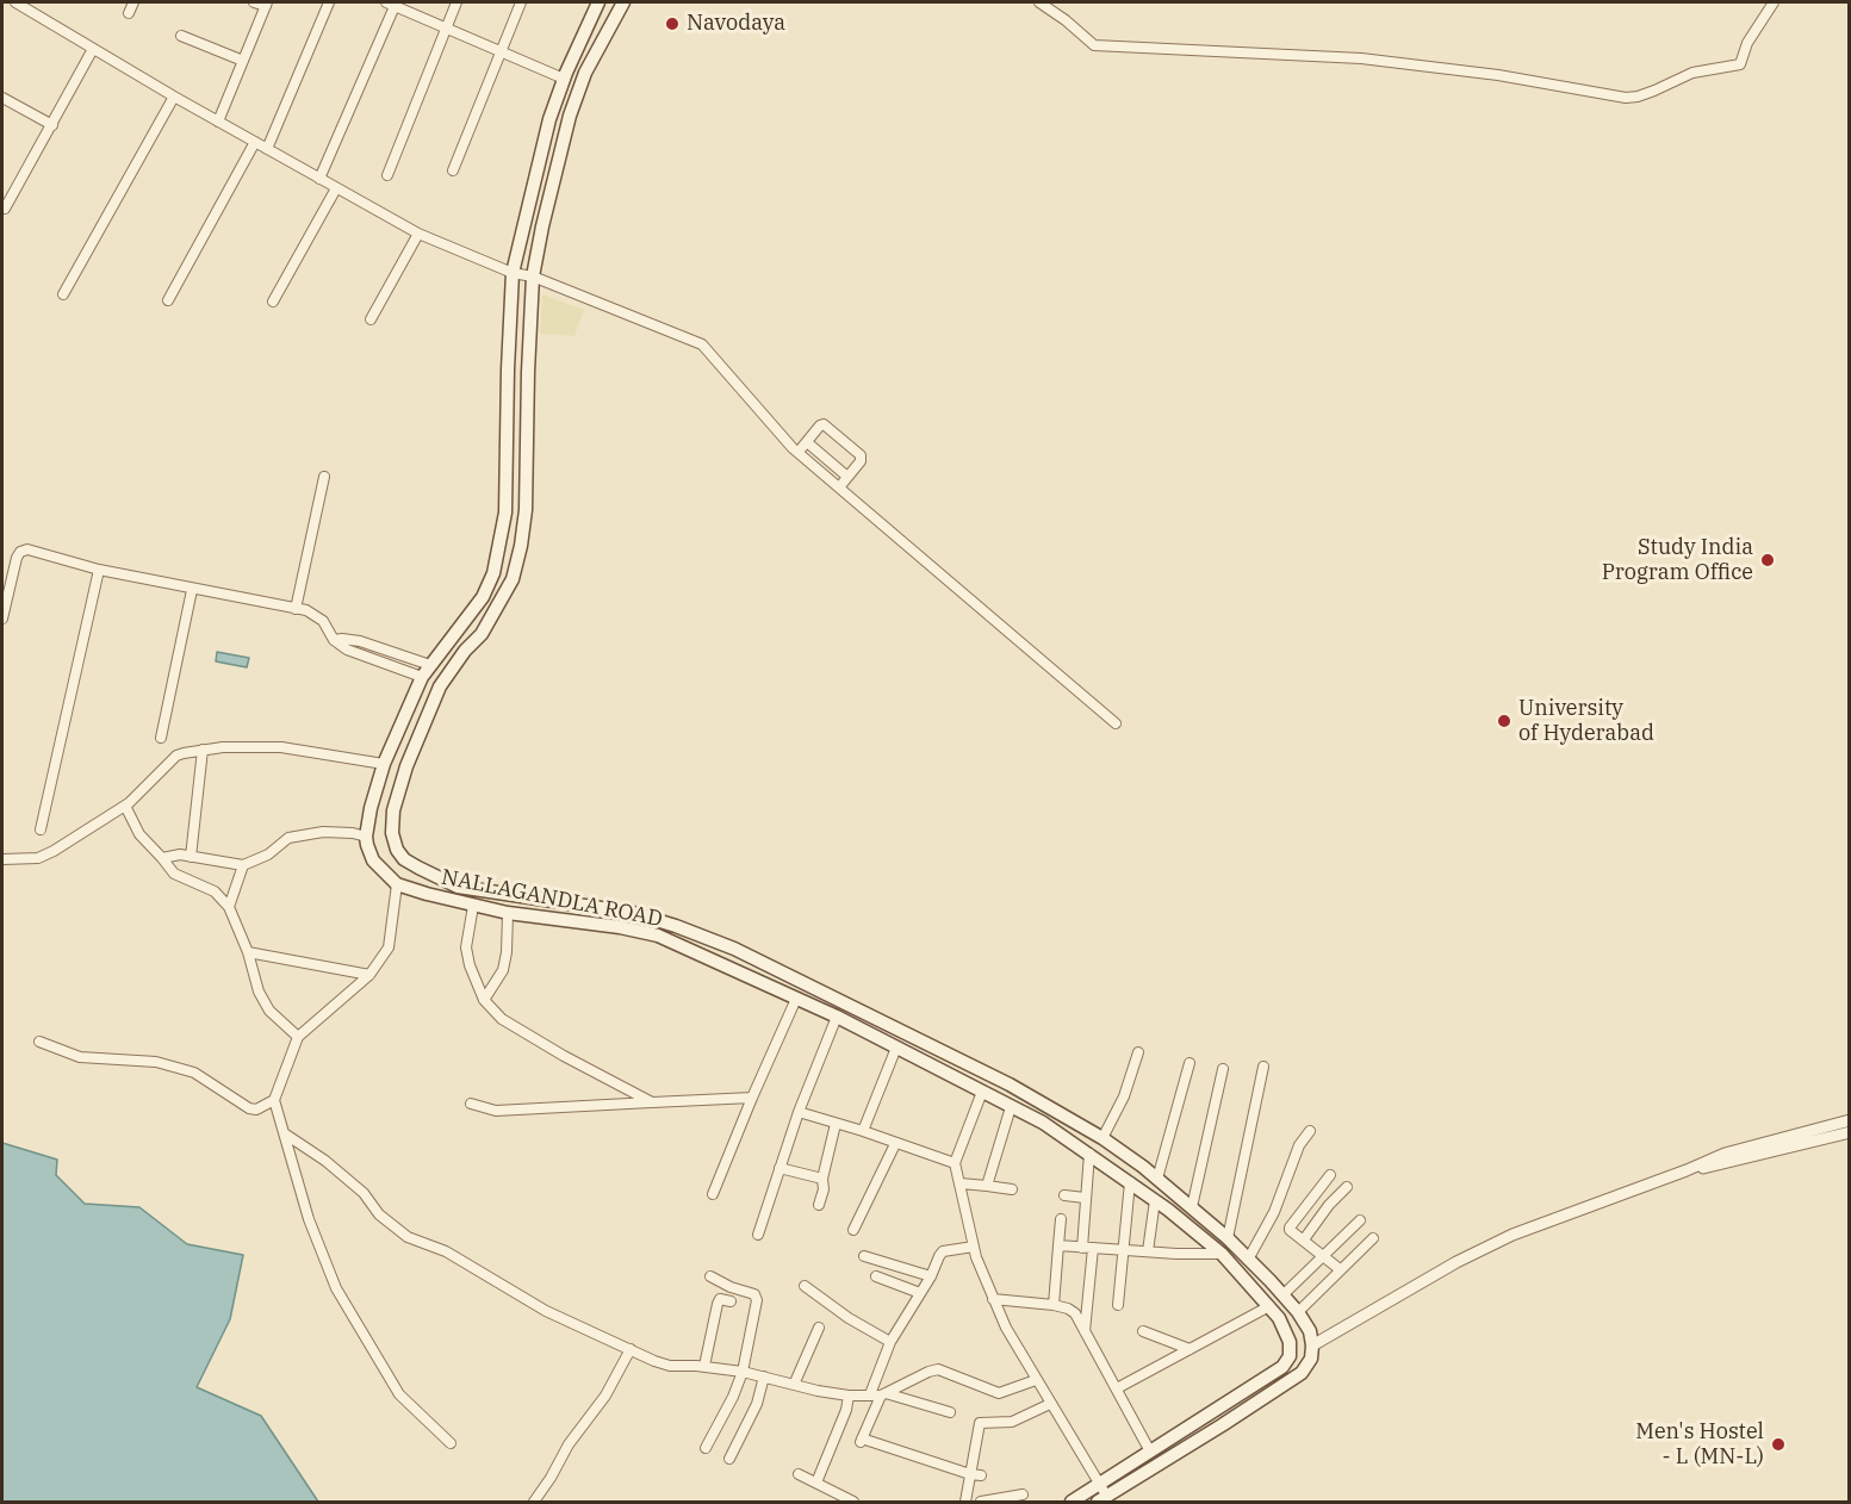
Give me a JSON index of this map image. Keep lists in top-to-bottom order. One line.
{"streets":{"main road":["NALLAGANDLA ROAD"]},"places":["Navodaya","Study India Program Office","University of Hyderabad","Men's Hostel - L (MN-L)"]}
